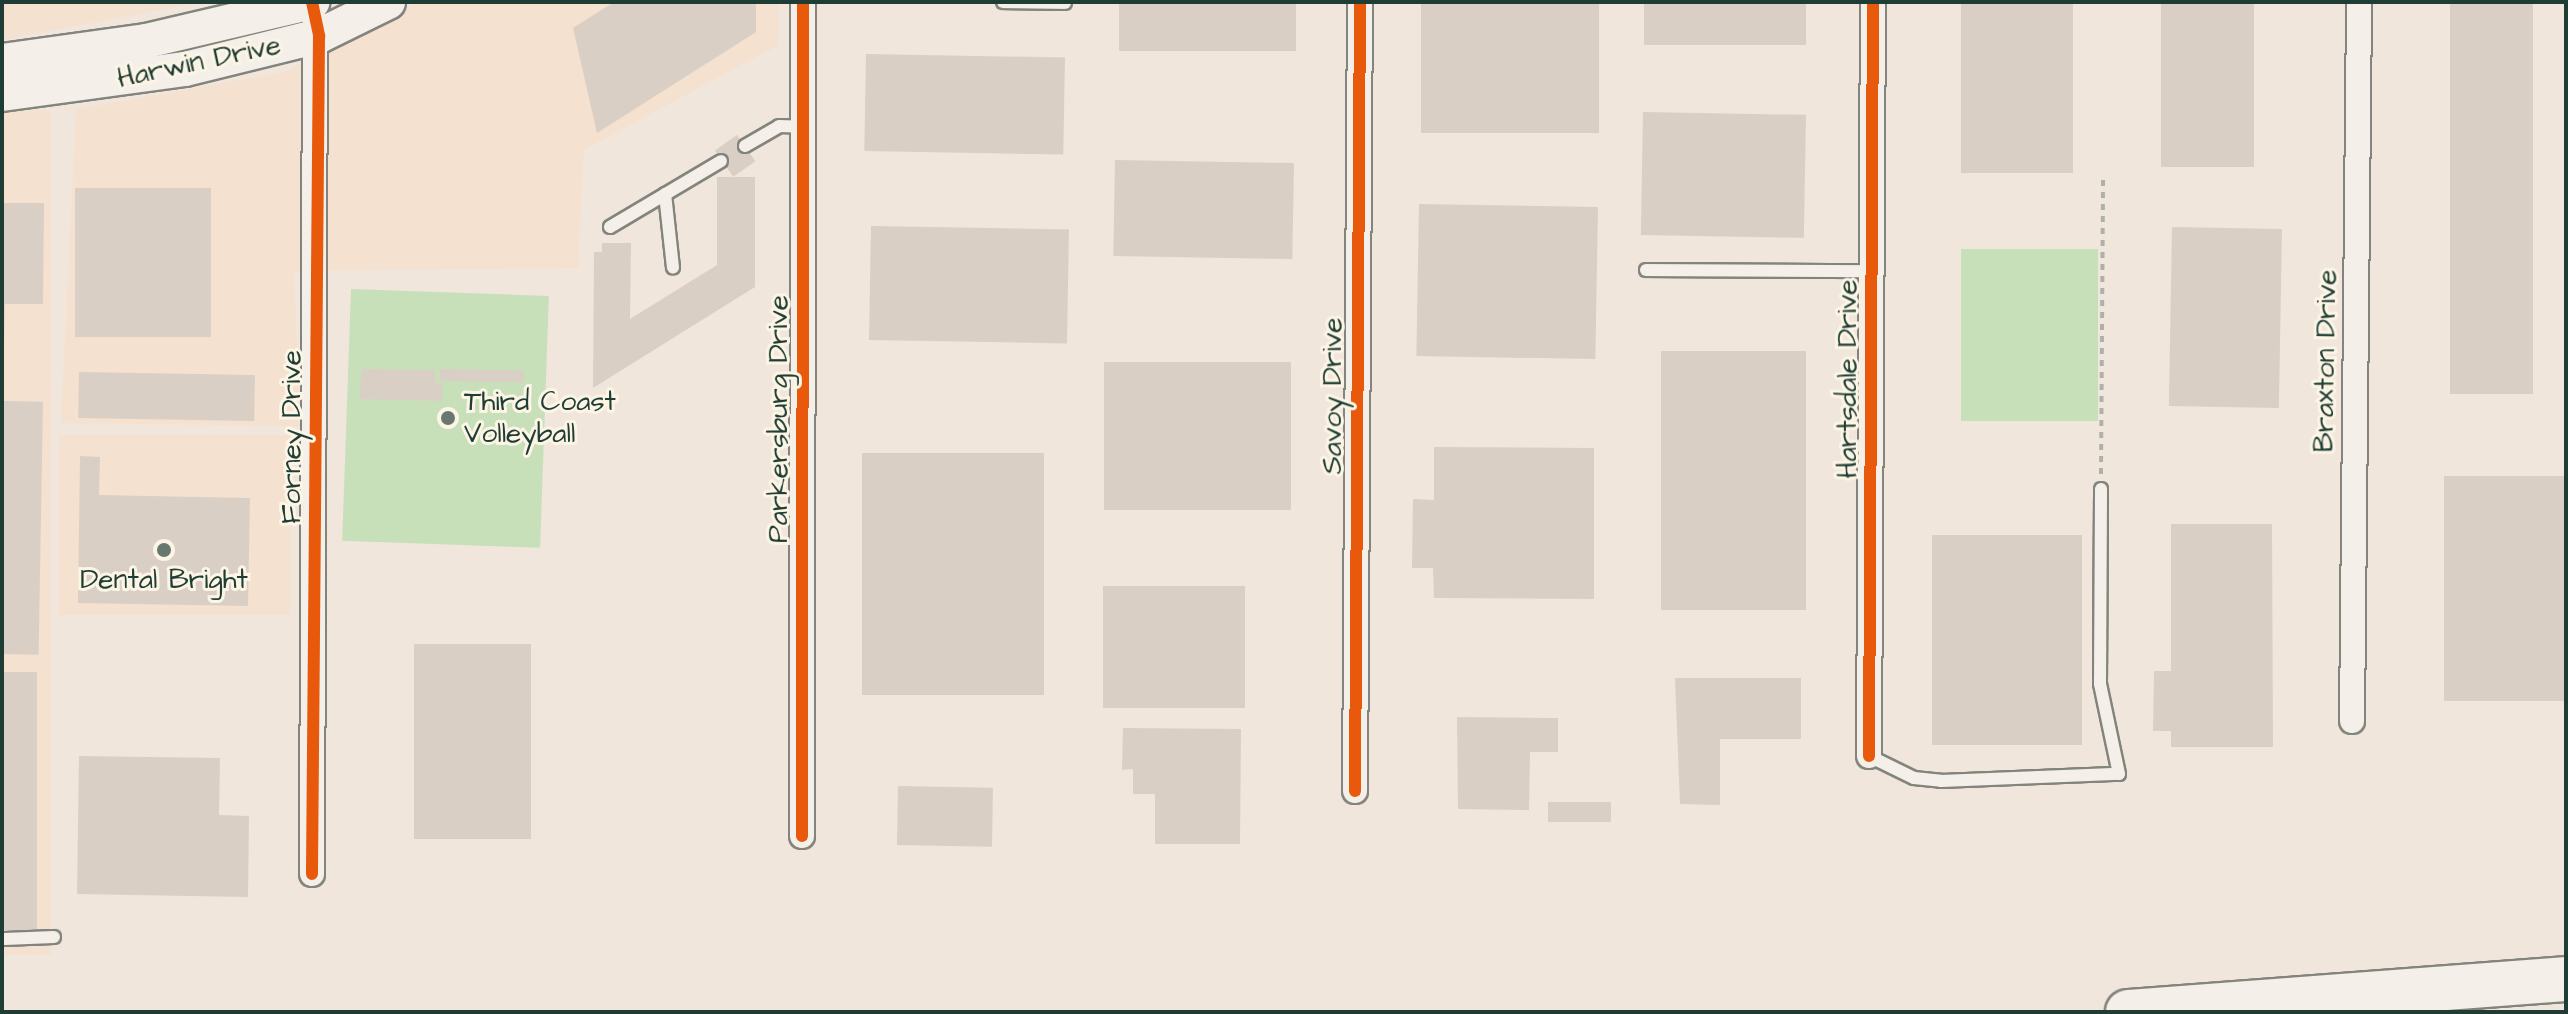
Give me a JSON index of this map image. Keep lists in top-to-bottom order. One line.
{"streets":{"main road":["Harwin Drive"],"street":["Braxton Drive","Hartsdale Drive","Savoy Drive","Parkersburg Drive","Forney Drive"]},"crossings":[["Harwin Drive","Forney Drive"]],"places":["Third Coast Volleyball","Dental Bright"]}
